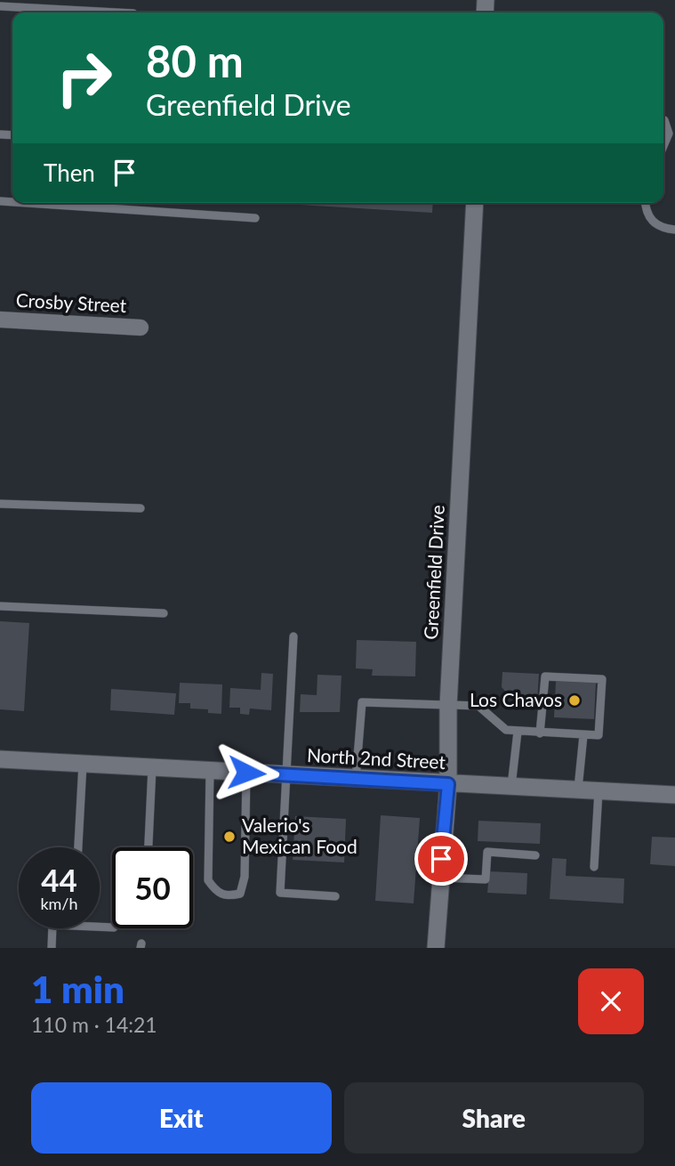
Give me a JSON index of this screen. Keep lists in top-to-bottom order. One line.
{"streets":{"main road":["Greenfield Drive","North 2nd Street"],"street":["Crosby Street"]},"crossings":[["Greenfield Drive","North 2nd Street"]],"places":["Los Chavos","Valerio's Mexican Food"],"page":{"turn":["80 m","Greenfield Drive"],"then":"Then","speed":"44 km/h","limit":"50","heading":["1 min","110 m · 14:21"],"buttons":["Exit","Share"]}}
